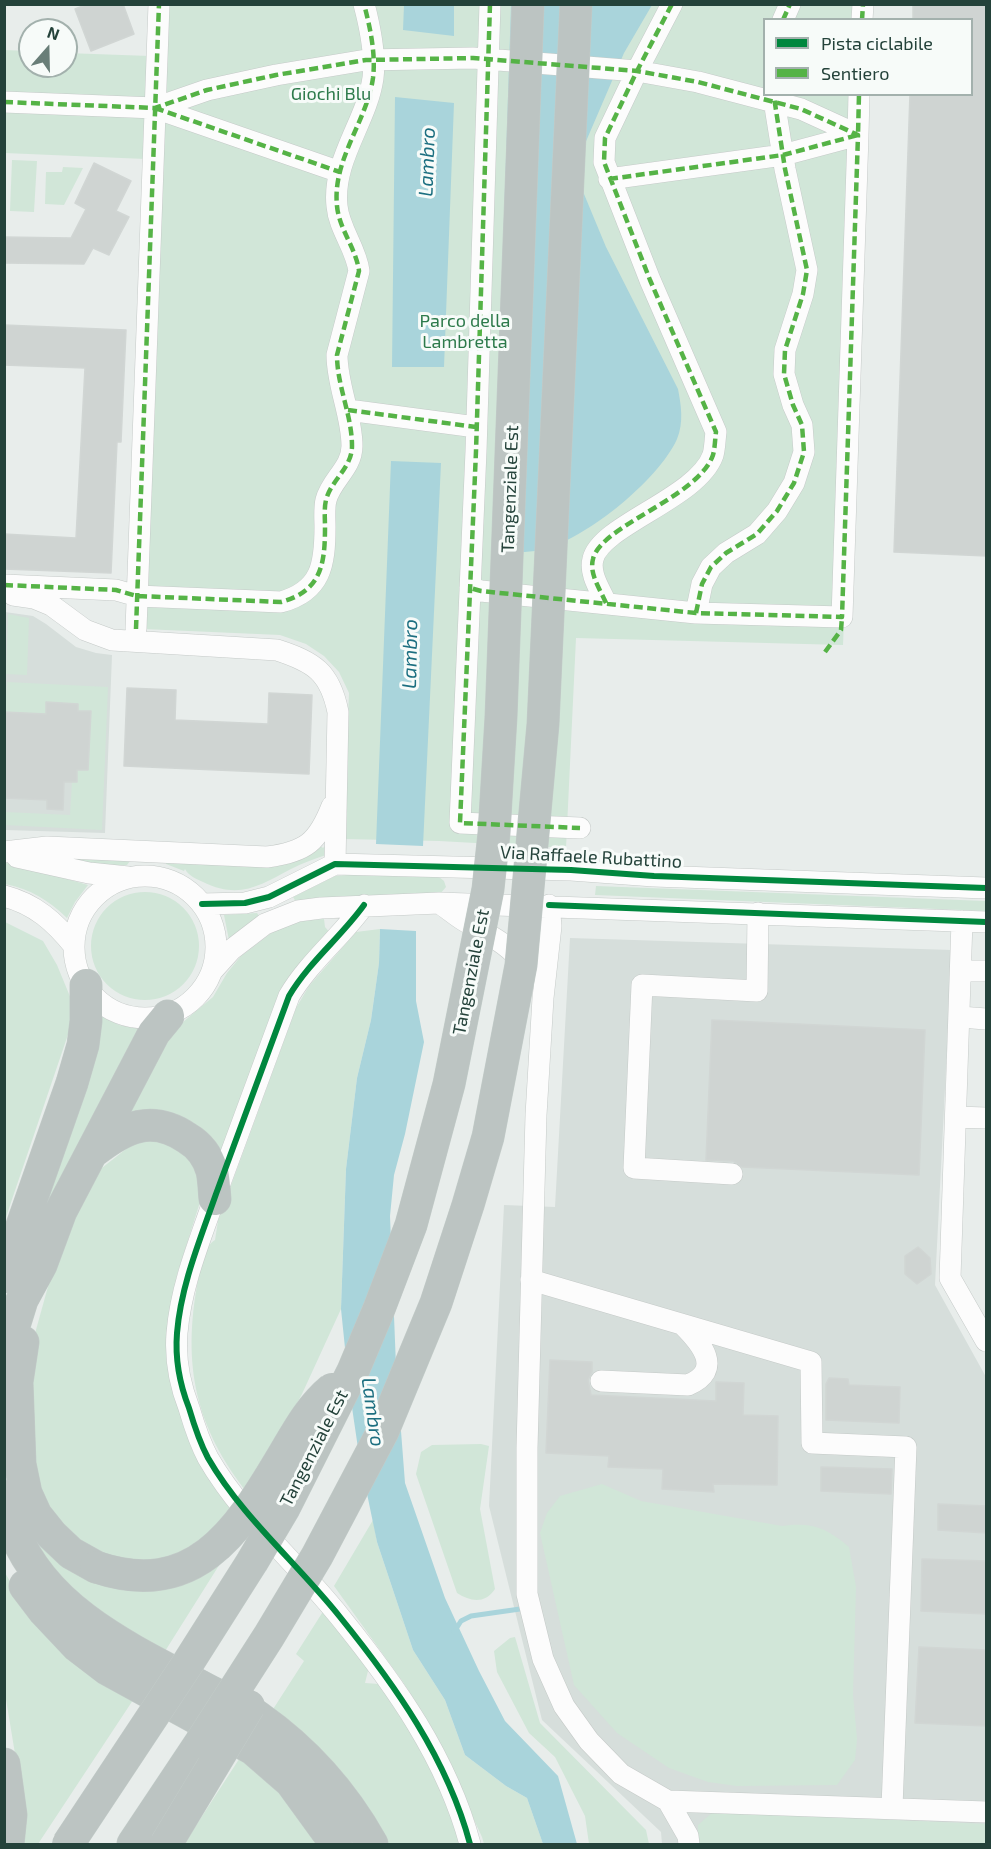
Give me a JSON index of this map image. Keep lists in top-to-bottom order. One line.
{"streets":{"highway":["Tangenziale Est"],"street":["Via Raffaele Rubattino"]},"water":["Lambro"],"parks":["Giochi Blu","Parco della Lambretta"],"legend":["Pista ciclabile","Sentiero"],"north":"top"}
